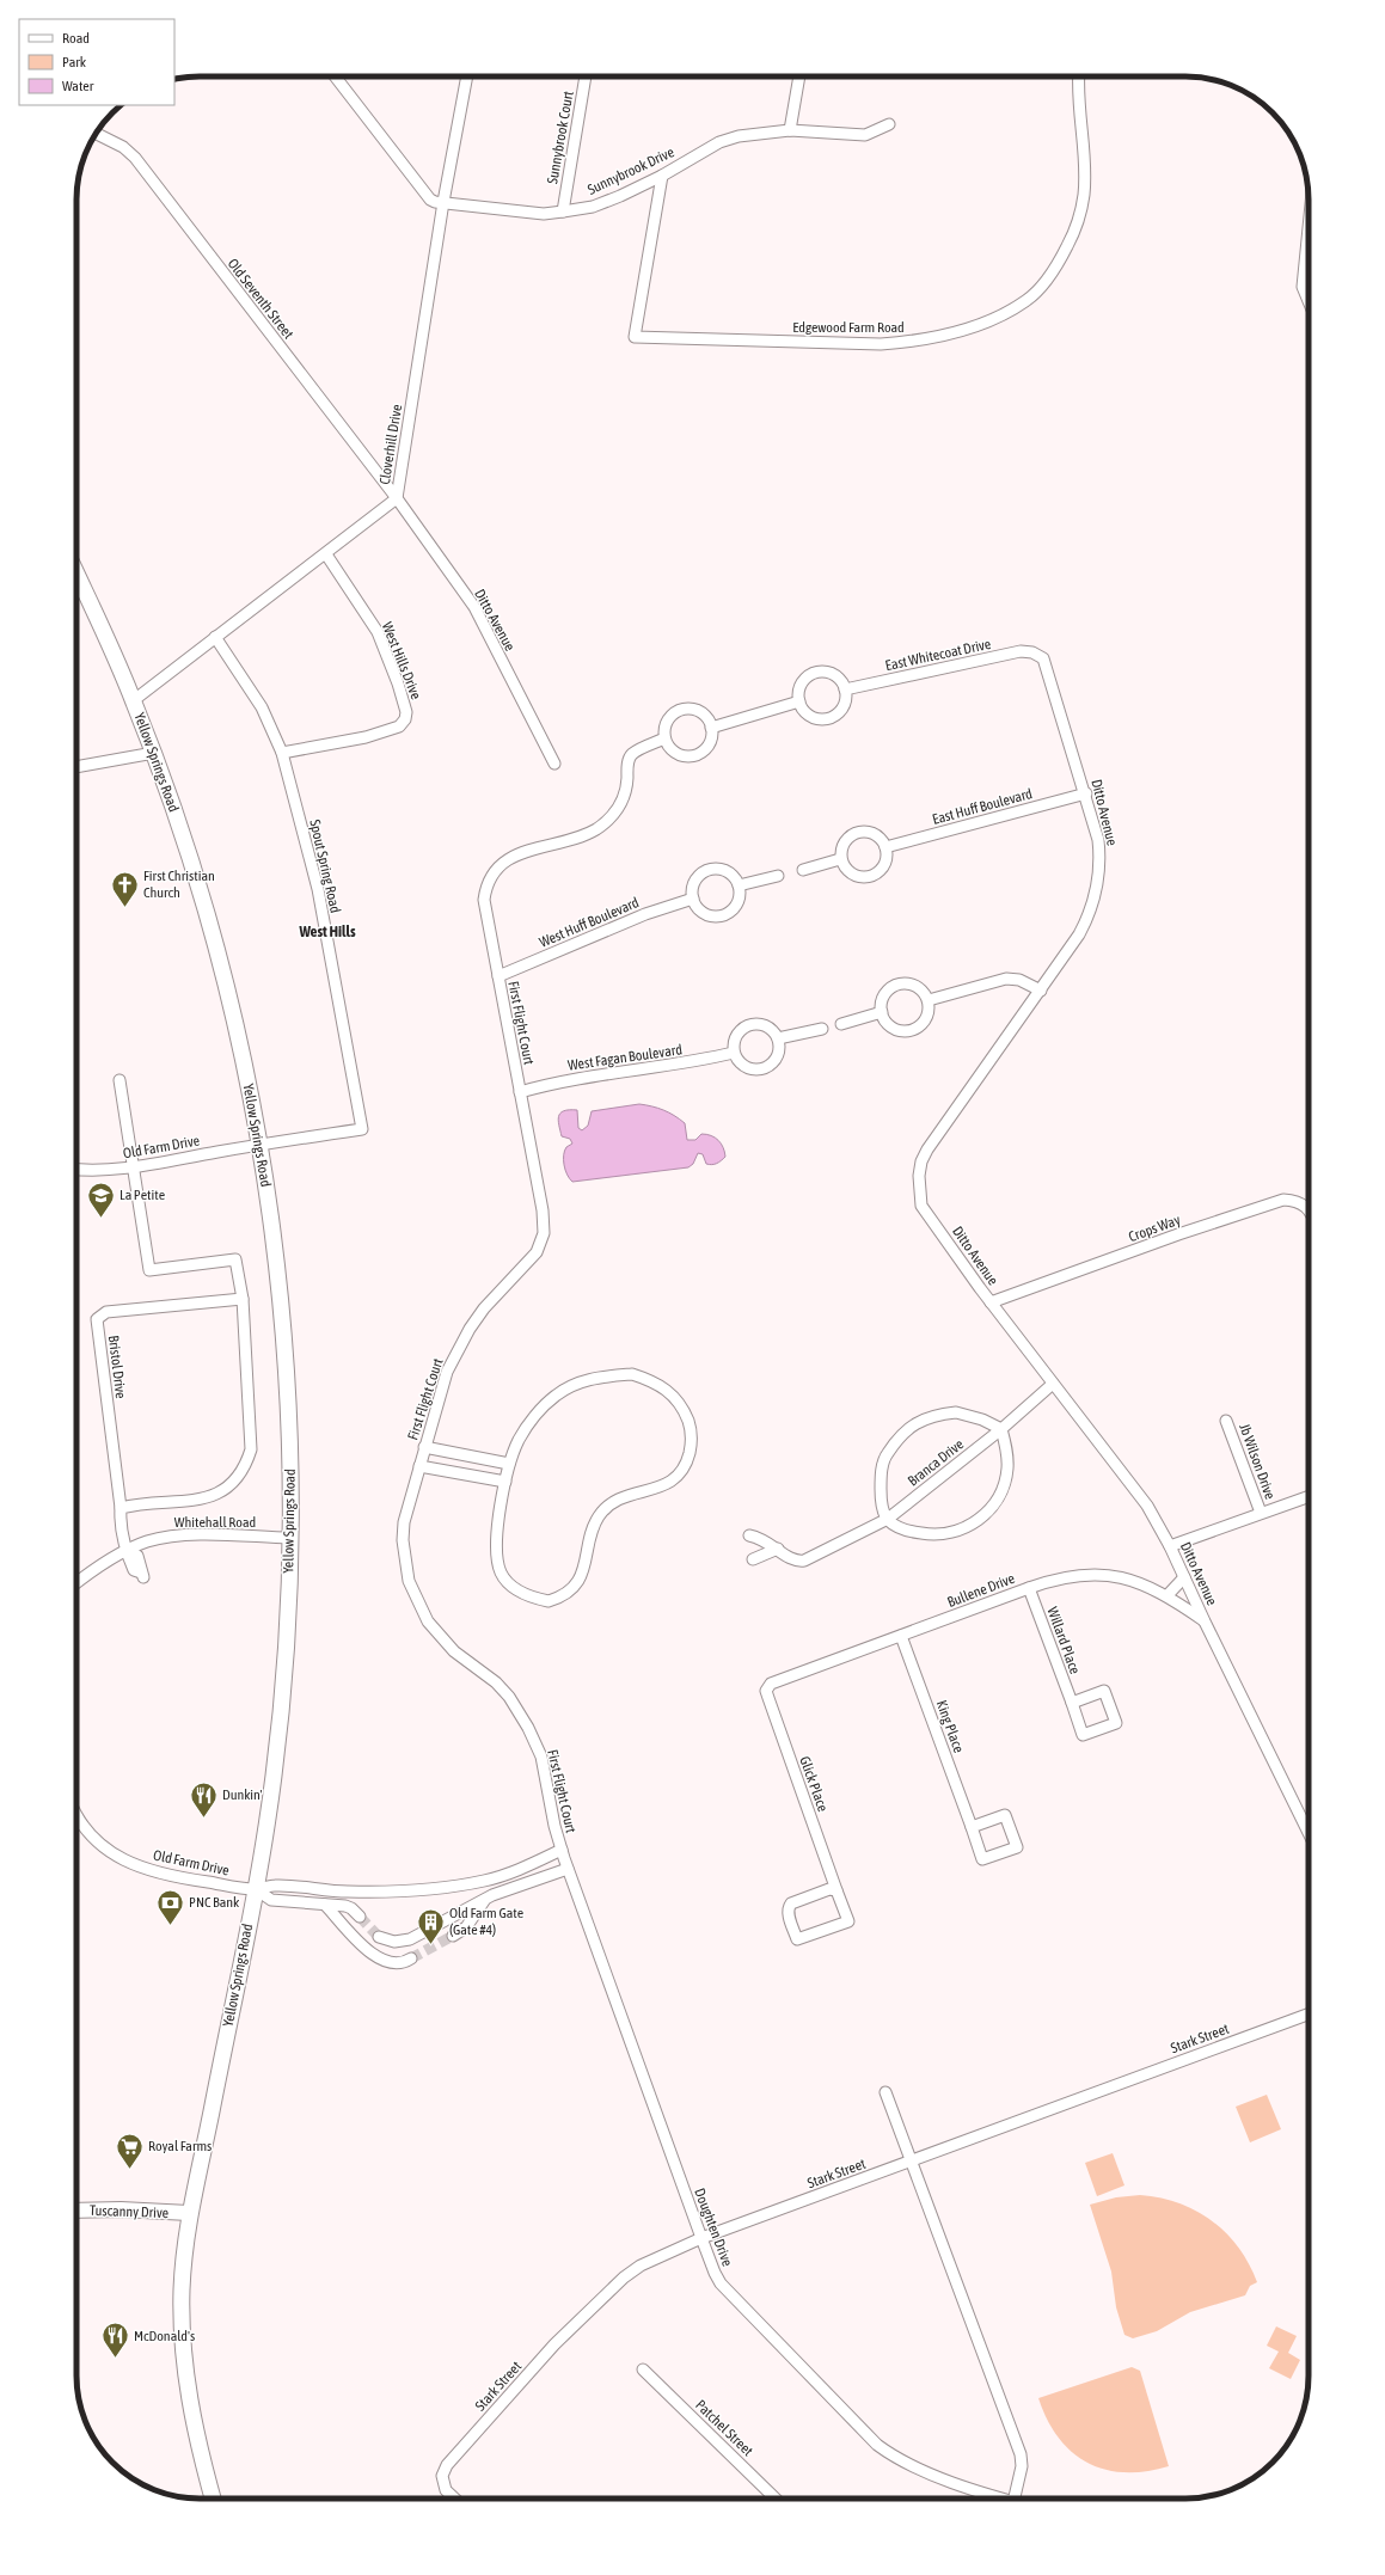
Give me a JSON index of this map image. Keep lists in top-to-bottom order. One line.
{"streets":{"main road":["Yellow Springs Road"],"street":["Sunnybrook Court","Sunnybrook Drive","Old Seventh Street","Edgewood Farm Road","Cloverhill Drive","Ditto Avenue","East Whitecoat Drive","West Hills Drive","East Huff Boulevard","Spout Spring Road","West Huff Boulevard","First Flight Court","West Fagan Boulevard","Old Farm Drive","Crops Way","Bristol Drive","Jb Wilson Drive","Branca Drive","Whitehall Road","Bullene Drive","Willard Place","King Place","Glick Place","Stark Street","Tuscanny Drive","Doughten Drive","Patchel Street"]},"crossings":[["Sunnybrook Court","Sunnybrook Drive"],["Sunnybrook Drive","Edgewood Farm Road"],["Sunnybrook Drive","Cloverhill Drive"],["Old Seventh Street","Cloverhill Drive"],["Old Seventh Street","Ditto Avenue"],["Cloverhill Drive","Ditto Avenue"],["Cloverhill Drive","West Hills Drive"],["Cloverhill Drive","Yellow Springs Road"],["Cloverhill Drive","Spout Spring Road"],["Ditto Avenue","East Whitecoat Drive"],["Ditto Avenue","East Huff Boulevard"],["Ditto Avenue","Crops Way"],["Ditto Avenue","Branca Drive"],["Ditto Avenue","Bullene Drive"],["West Hills Drive","Spout Spring Road"],["Yellow Springs Road","Spout Spring Road"],["Yellow Springs Road","Old Farm Drive"],["Yellow Springs Road","Whitehall Road"],["Yellow Springs Road","Tuscanny Drive"],["Spout Spring Road","Old Farm Drive"],["West Huff Boulevard","First Flight Court"],["First Flight Court","West Fagan Boulevard"],["First Flight Court","Doughten Drive"],["Bristol Drive","Whitehall Road"],["Bullene Drive","Willard Place"],["Bullene Drive","King Place"],["Bullene Drive","Glick Place"],["Stark Street","Doughten Drive"]],"districts":["West Hills"],"places":{"church":["First Christian Church"],"school or university":["La Petite"],"restaurant":["Dunkin'","McDonald's"],"bank":["PNC Bank"],"building":["Old Farm Gate (Gate #4)"],"supermarket":["Royal Farms"]},"legend":["Road","Park","Water"]}
